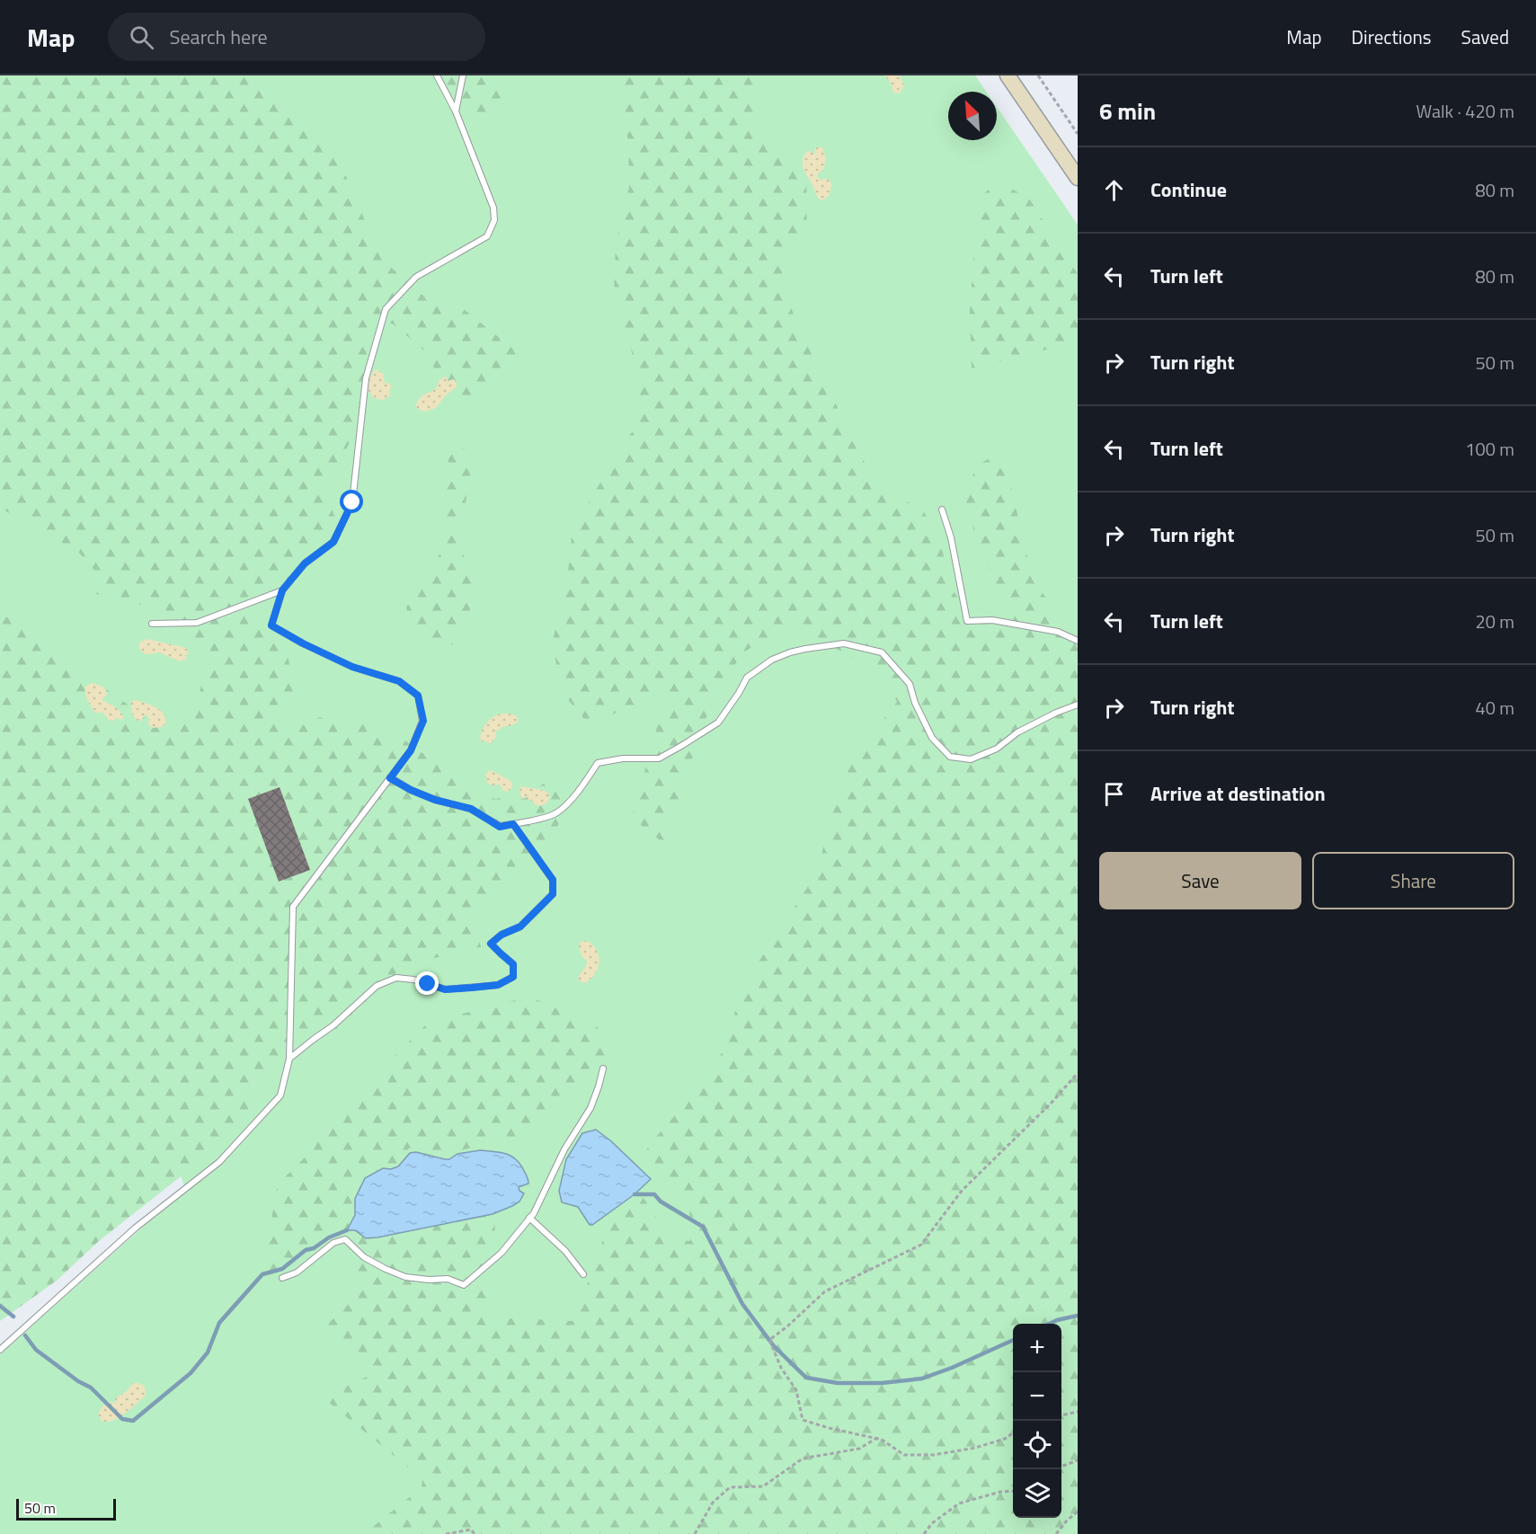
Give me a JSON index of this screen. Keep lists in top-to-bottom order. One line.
{"scale_bar":"50 m","north":"top left","page":{"header":"Map","search":"Search here","nav":["Map","Directions","Saved"],"heading":["6 min","Walk · 420 m"],"list":[["Continue","80 m"],["Turn left","80 m"],["Turn right","50 m"],["Turn left","100 m"],["Turn right","50 m"],["Turn left","20 m"],["Turn right","40 m"],"Arrive at destination"],"buttons":["Save","Share"],"map_buttons":["+","−"],"scale":"50 m"}}
